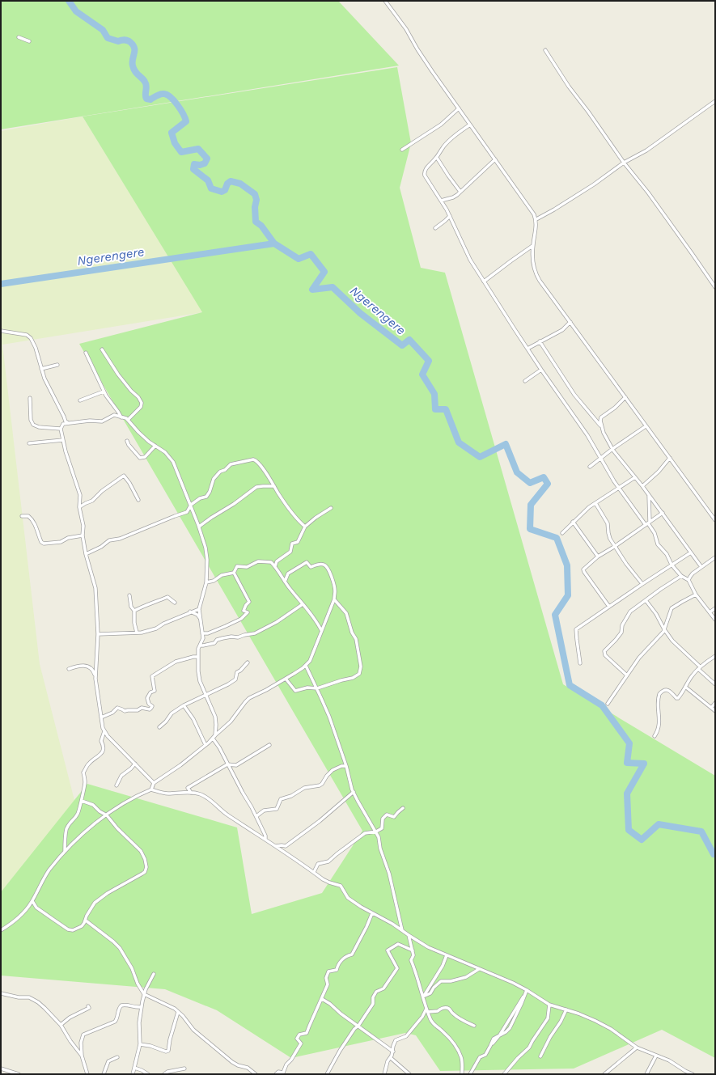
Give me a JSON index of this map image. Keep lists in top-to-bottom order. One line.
{"water":["Ngerengere"]}
